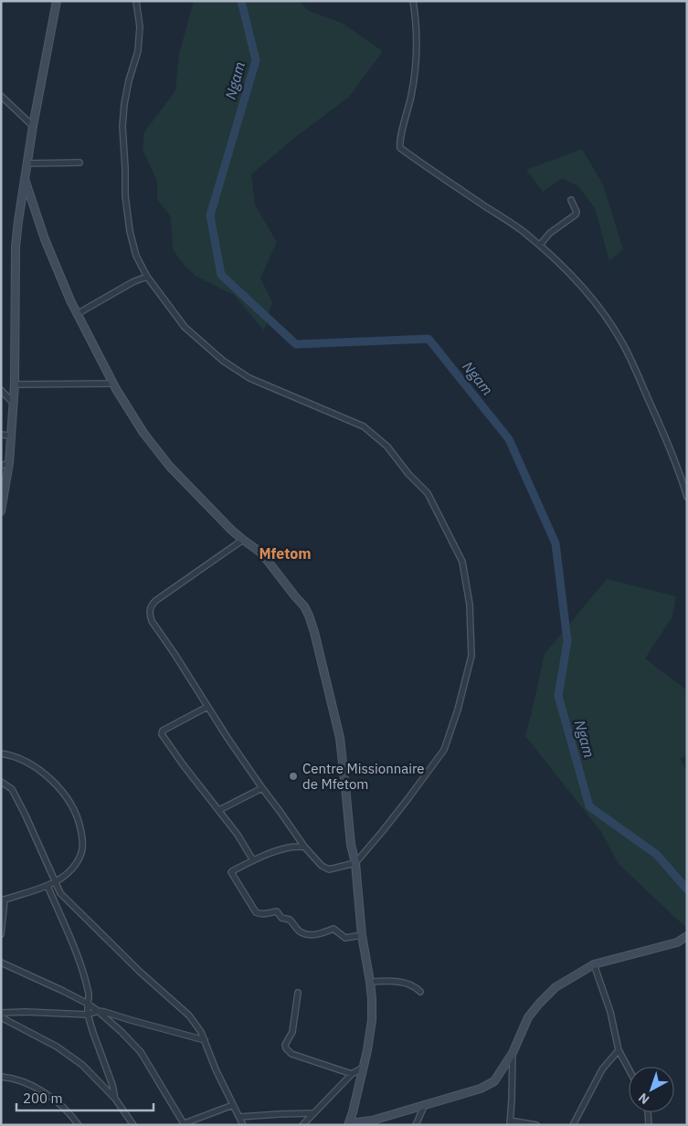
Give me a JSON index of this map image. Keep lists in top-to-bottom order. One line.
{"districts":["Mfetom"],"water":["Ngam"],"places":["Centre Missionnaire de Mfetom"],"scale_bar":"200 m","north":"bottom left"}
